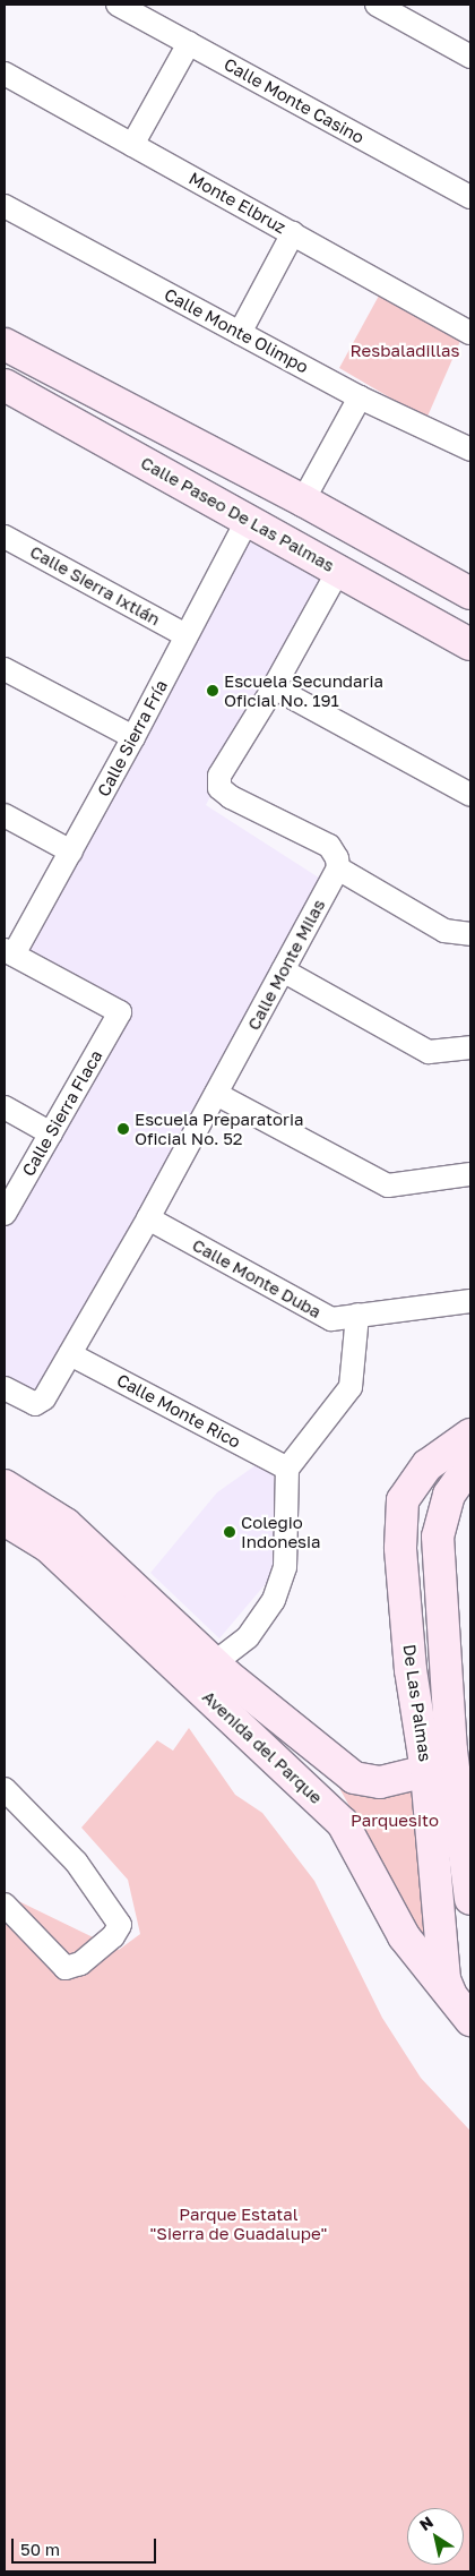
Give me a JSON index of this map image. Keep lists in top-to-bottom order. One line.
{"streets":{"street":["Calle Monte Casino","Monte Elbruz","Calle Monte Olimpo","Calle Paseo De Las Palmas","Calle Sierra Ixtlán","Calle Sierra Fría","Calle Monte Milas","Calle Sierra Flaca","Calle Monte Duba","Calle Monte Rico","De Las Palmas","Avenida del Parque"]},"crossings":[["Calle Paseo De Las Palmas","Calle Sierra Fría"],["Calle Sierra Ixtlán","Calle Sierra Fría"],["Calle Sierra Fría","Calle Sierra Flaca"],["Calle Monte Milas","Calle Monte Duba"],["Calle Monte Milas","Calle Monte Rico"],["De Las Palmas","Avenida del Parque"]],"parks":["Resbaladillas","Parquesito","Parque Estatal \"Sierra de Guadalupe\""],"places":["Escuela Secundaria Oficial No. 191","Escuela Preparatoria Oficial No. 52","Colegio Indonesia"],"scale_bar":"50 m","north":"top left"}
